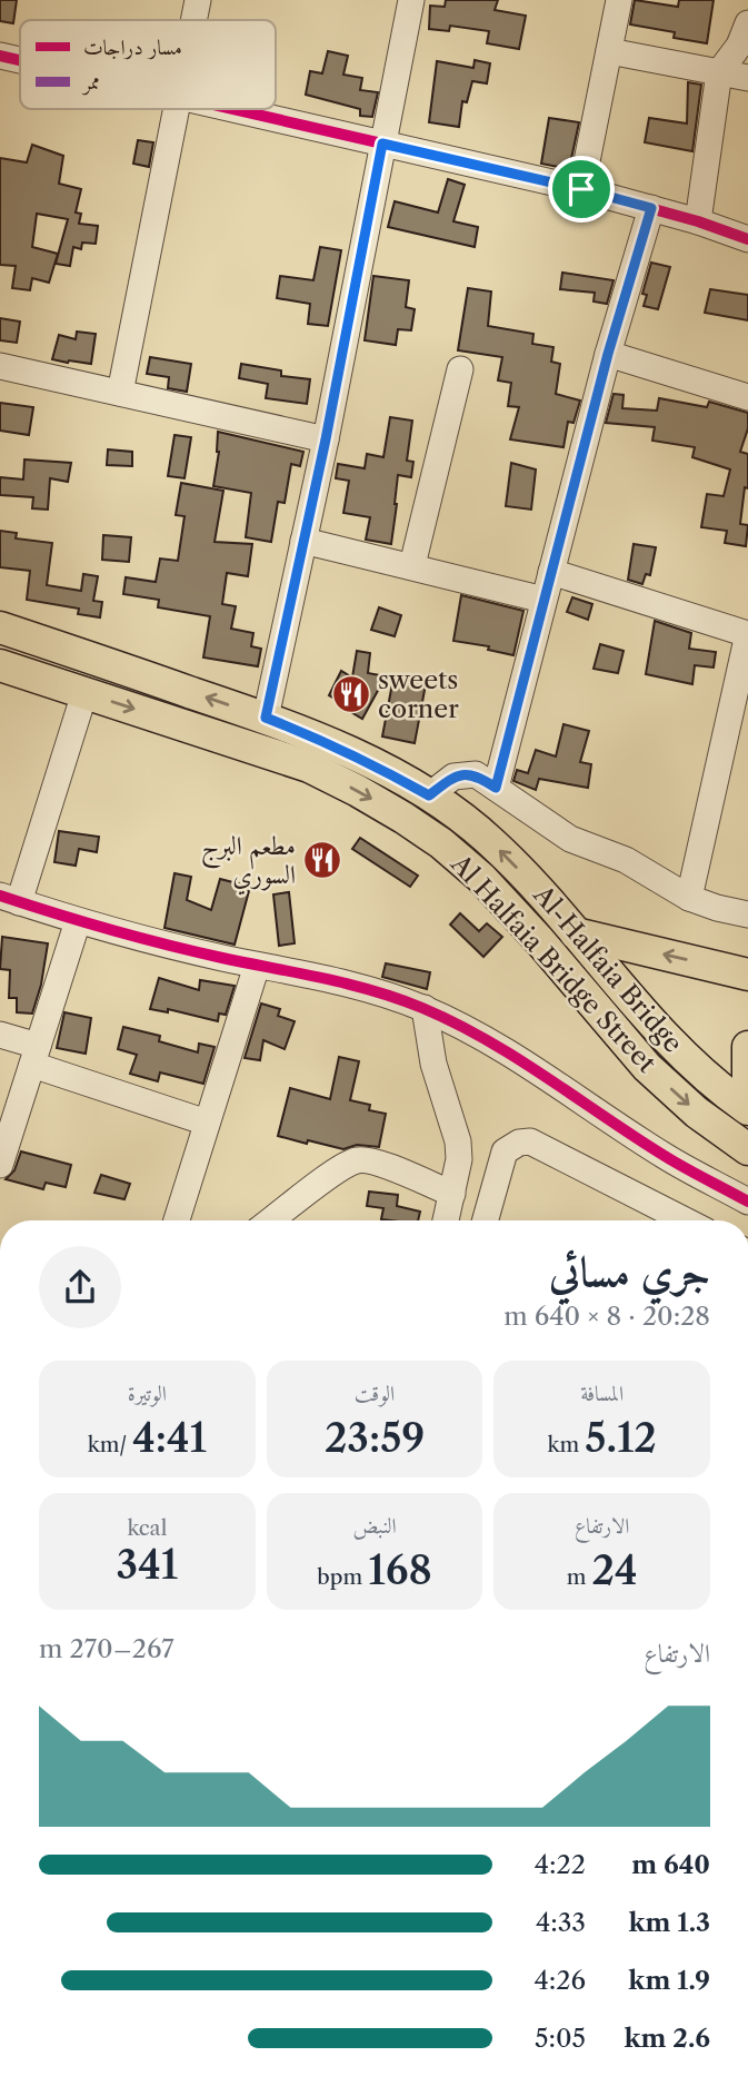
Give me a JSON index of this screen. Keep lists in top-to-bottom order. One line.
{"streets":{"main road":["Al Halfaia Bridge Street","Al-Halfaia Bridge"]},"one_way":["Al Halfaia Bridge Street","Al-Halfaia Bridge"],"places":{"restaurant":["sweets corner","مطعم البرج السوري"]},"legend":["مسار دراجات","ممر"],"page":{"heading":["جري مسائي","20:28 · 8 × 640 m"],"stats":[["المسافة","5.12 km"],["الوقت","23:59"],["الوتيرة","4:41 /km"],["الارتفاع","24 m"],["النبض","168 bpm"],["kcal","341"]],"chart":["الارتفاع","267–270 m"],"list":[{"name":"640 m","note":"4:22"},{"name":"1.3 km","note":"4:33"},{"name":"1.9 km","note":"4:26"},{"name":"2.6 km","note":"5:05"}]}}
